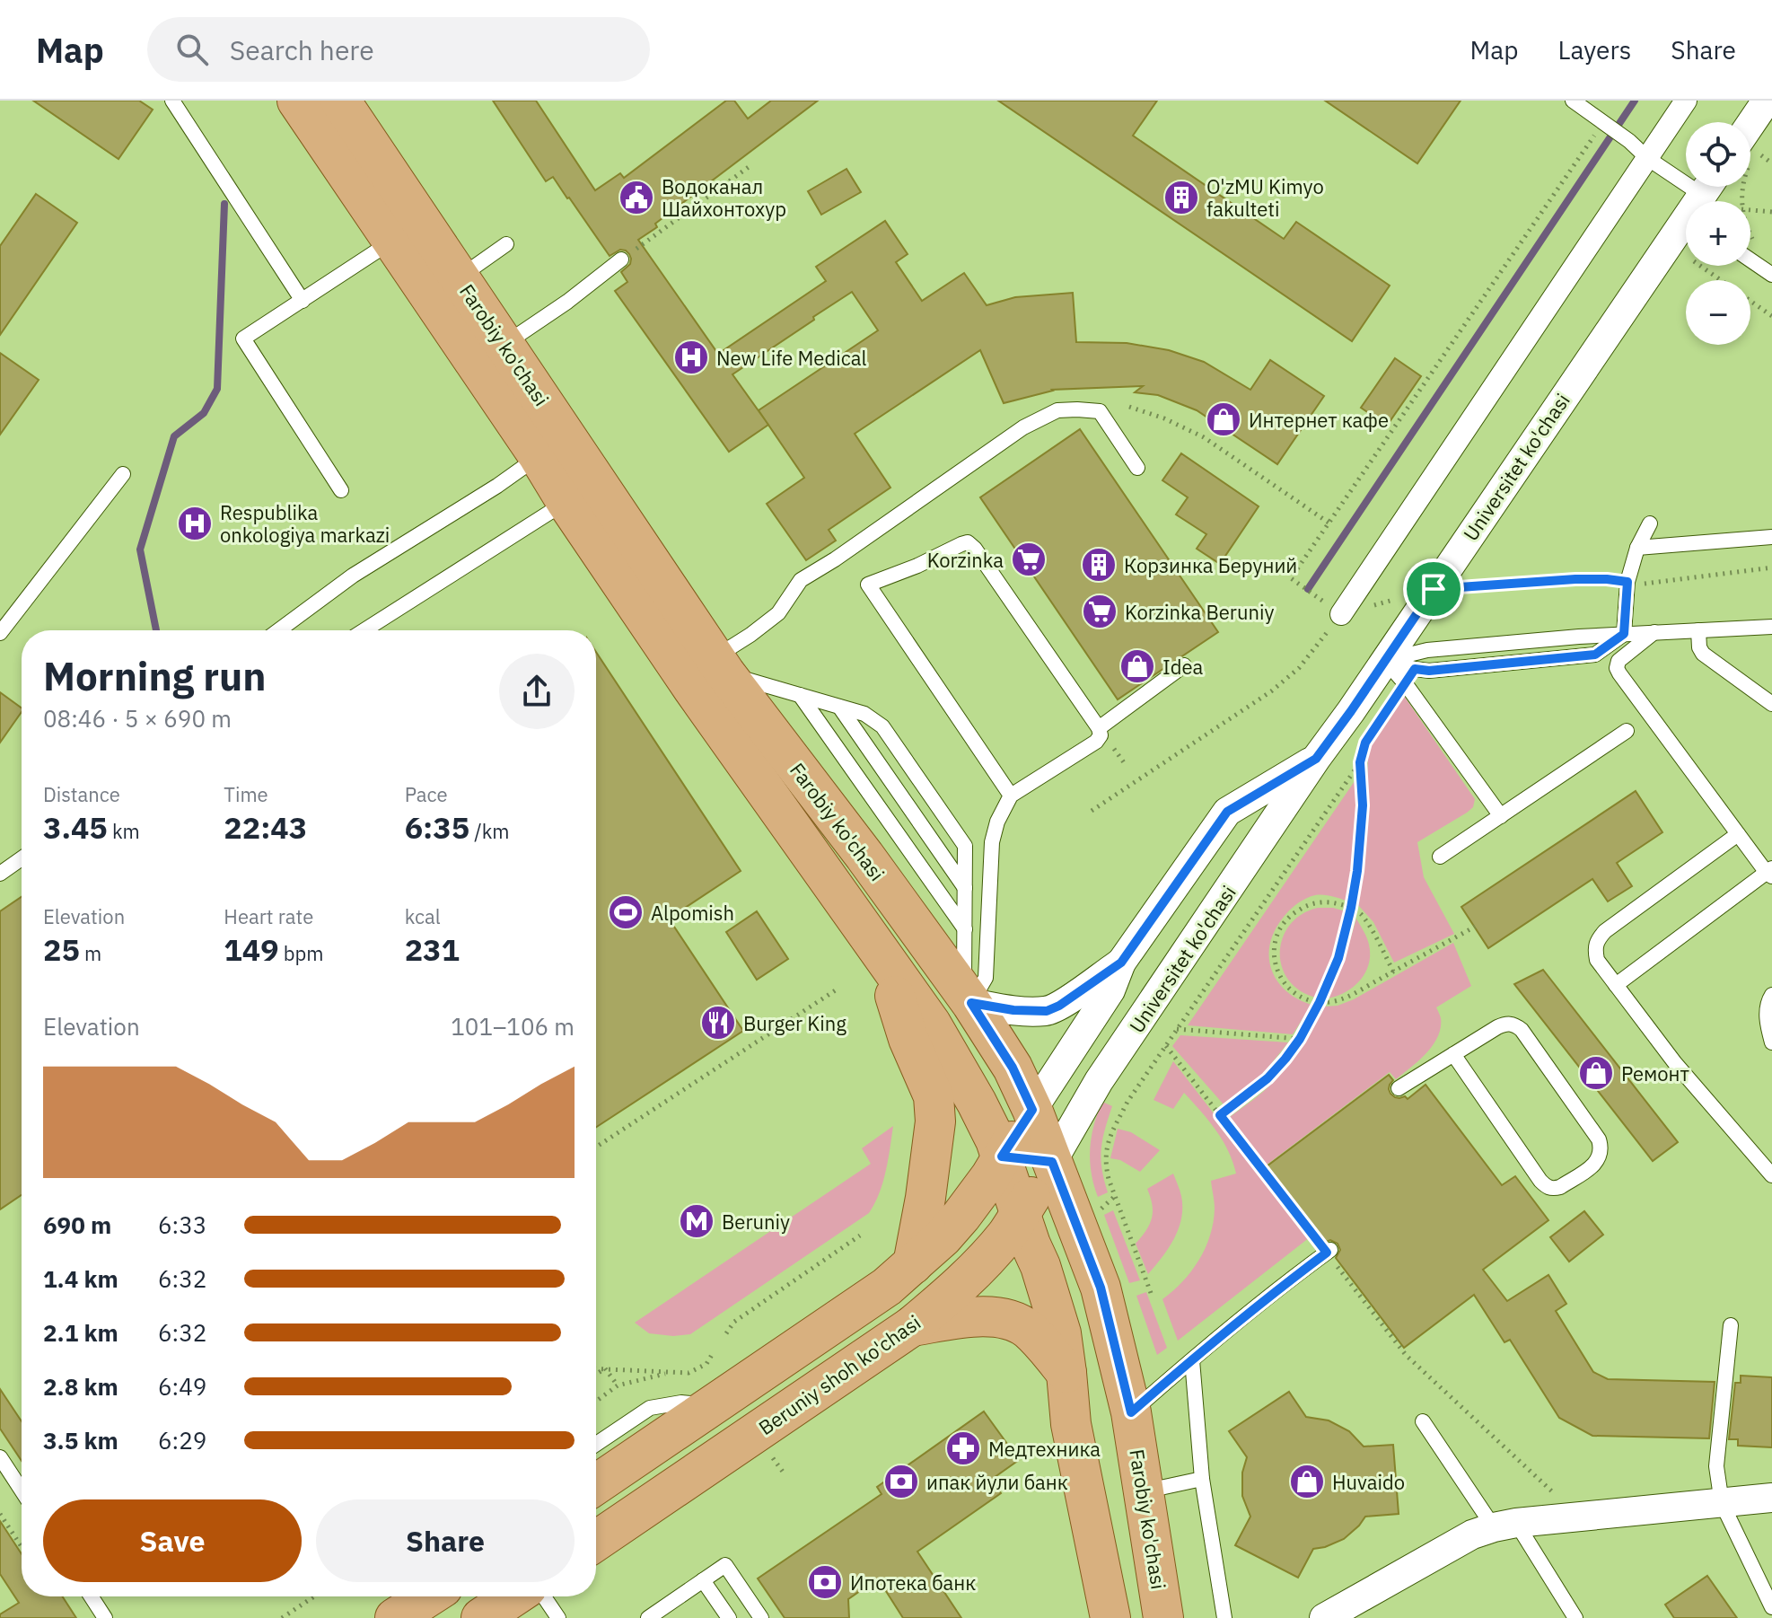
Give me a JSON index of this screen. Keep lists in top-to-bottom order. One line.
{"streets":{"main road":["Farobiy ko'chasi","Beruniy shoh ko'chasi"],"street":["Universitet ko'chasi"]},"crossings":[["Farobiy ko'chasi","Universitet ko'chasi"],["Farobiy ko'chasi","Beruniy shoh ko'chasi"],["Universitet ko'chasi","Beruniy shoh ko'chasi"]],"places":{"public building":["Водоканал Шайхонтохур"],"building":["O'zMU Kimyo fakulteti","Корзинка Беруний"],"hospital":["New Life Medical","Respublika onkologiya markazi"],"shop":["Интернет кафе","Idea","Ремонт","Huvaido"],"supermarket":["Korzinka","Korzinka Beruniy"],"sports":["Alpomish"],"restaurant":["Burger King"],"metro station":["Beruniy"],"pharmacy":["Медтехника"],"bank":["ипак йули банк","Ипотека банк"]},"page":{"header":"Map","search":"Search here","nav":["Map","Layers","Share"],"map_buttons":["+","−"],"heading":["Morning run","08:46 · 5 × 690 m"],"stats":[["Distance","3.45 km"],["Time","22:43"],["Pace","6:35 /km"],["Elevation","25 m"],["Heart rate","149 bpm"],["kcal","231"]],"chart":["Elevation","101–106 m"],"list":[{"name":"690 m","note":"6:33"},{"name":"1.4 km","note":"6:32"},{"name":"2.1 km","note":"6:32"},{"name":"2.8 km","note":"6:49"},{"name":"3.5 km","note":"6:29"}],"buttons":["Save","Share"]}}
